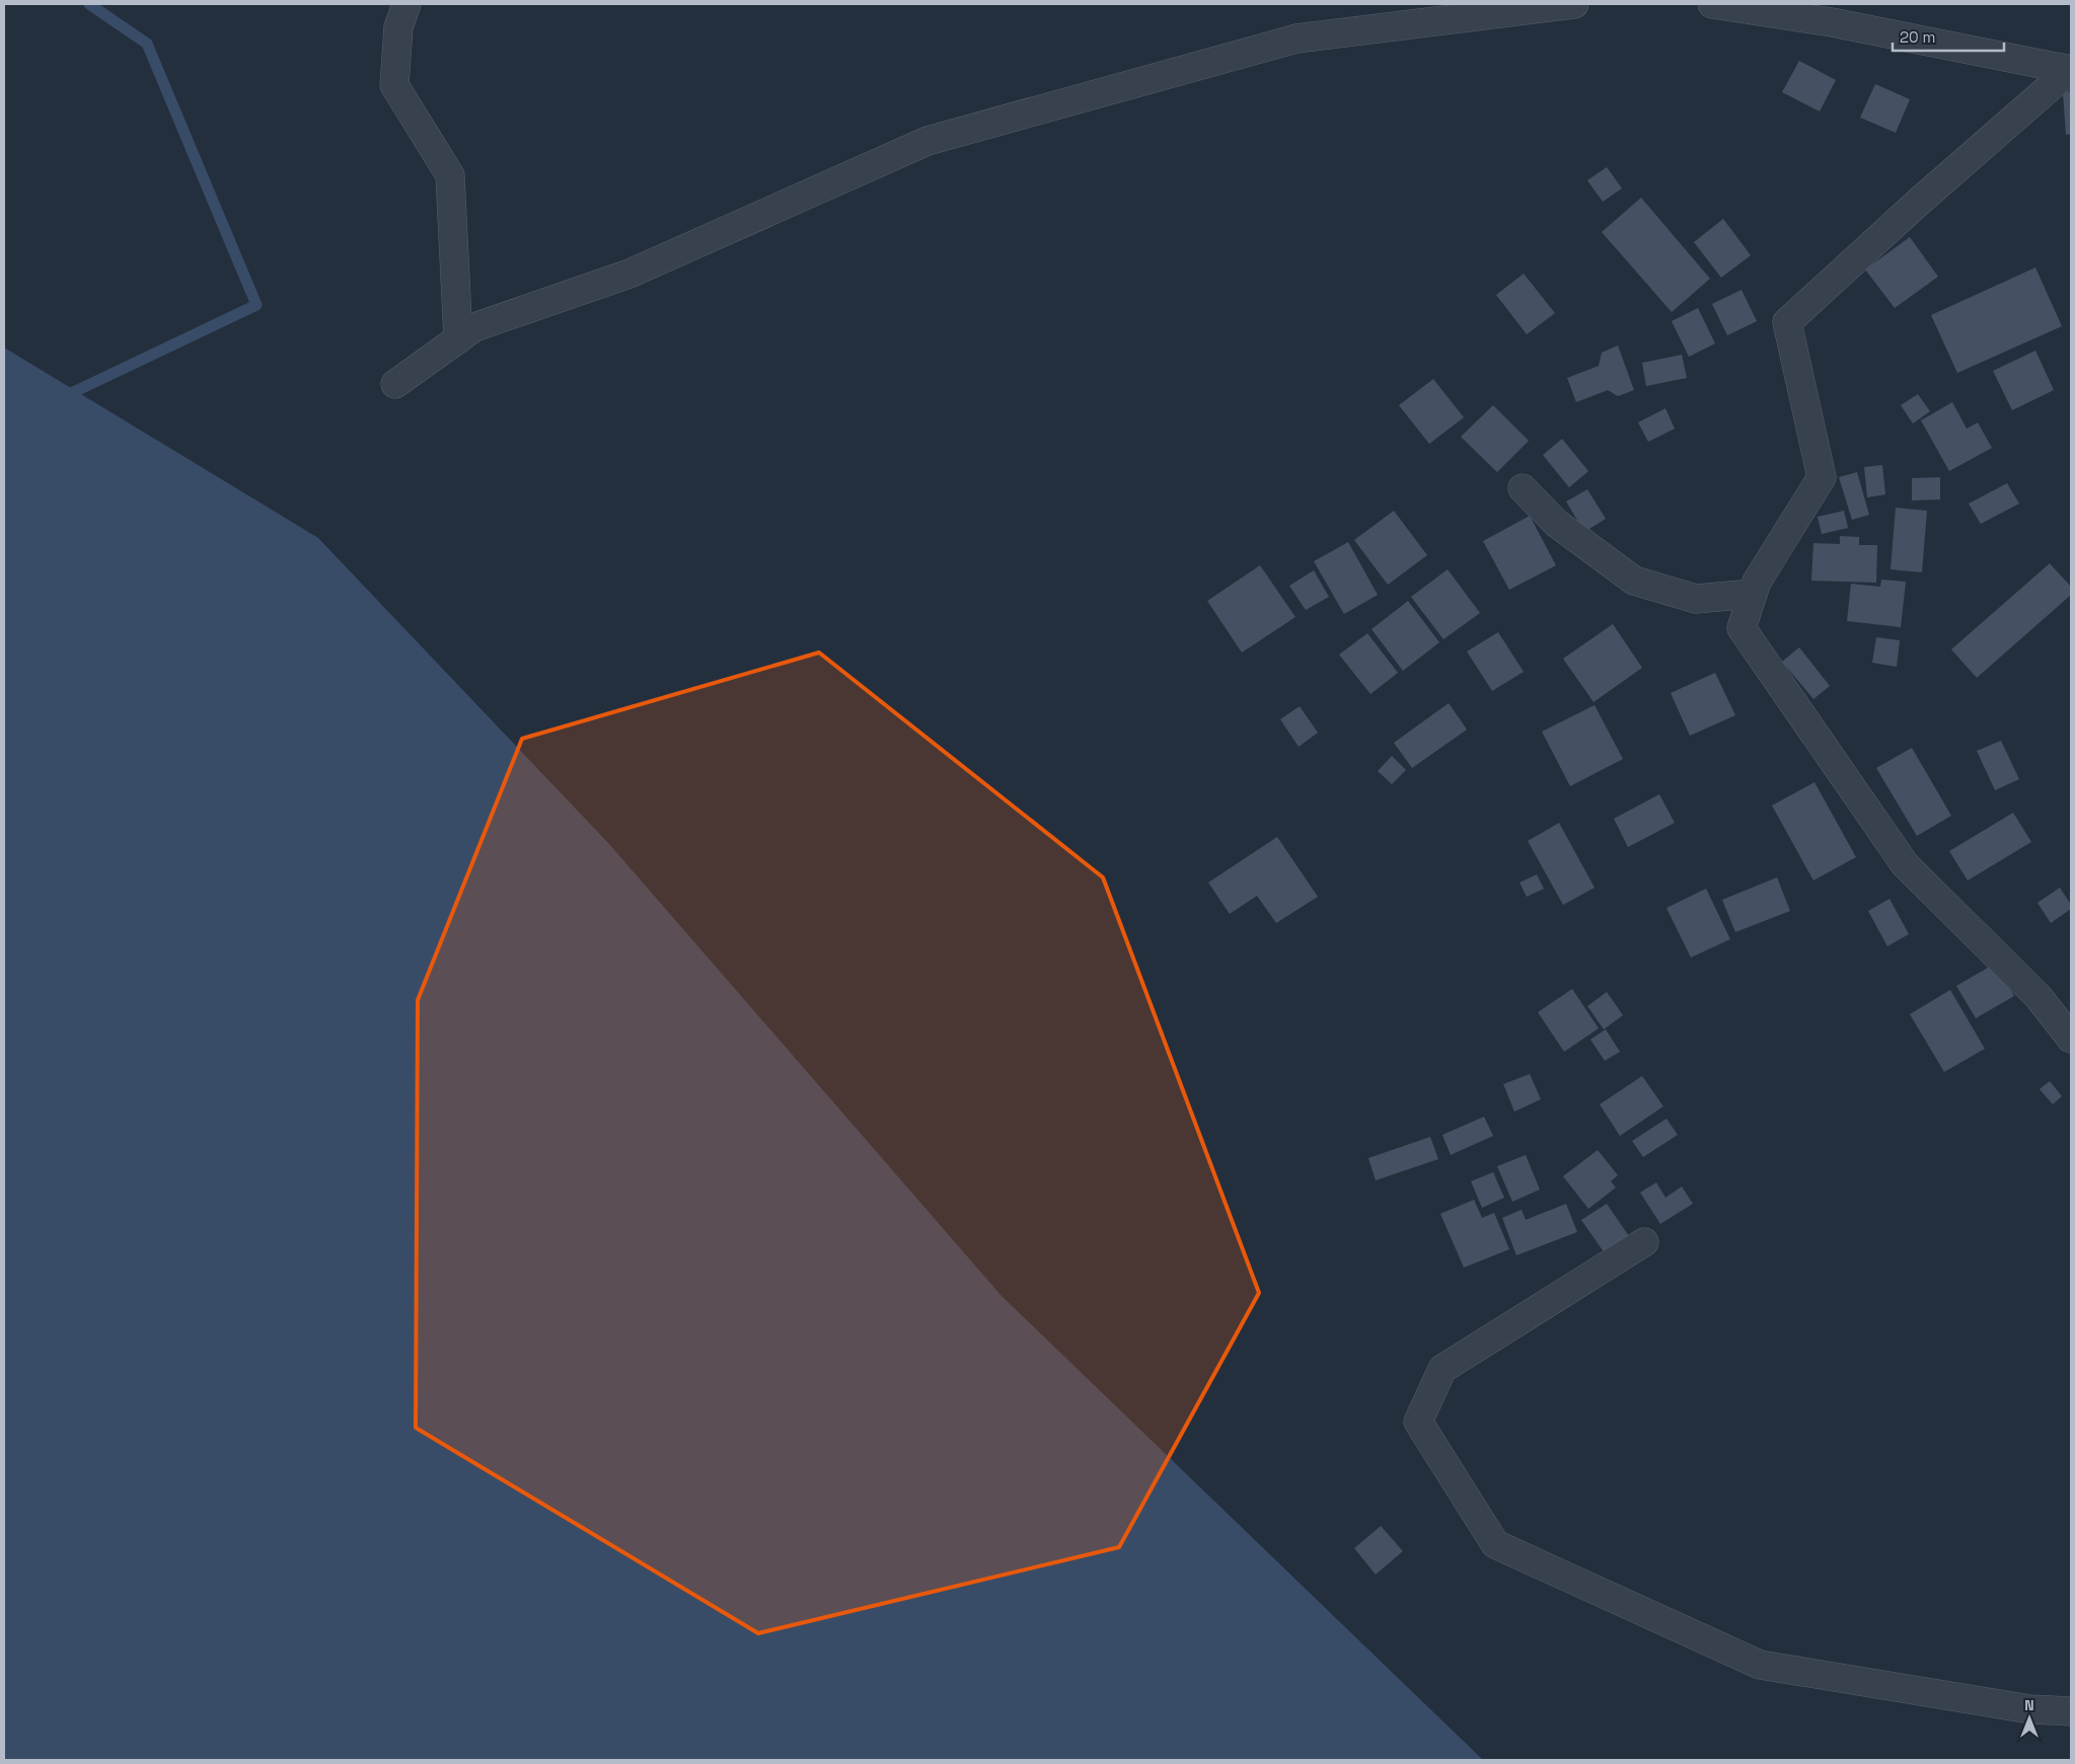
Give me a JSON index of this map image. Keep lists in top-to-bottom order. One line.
{"scale_bar":"20 m","north":"top"}
